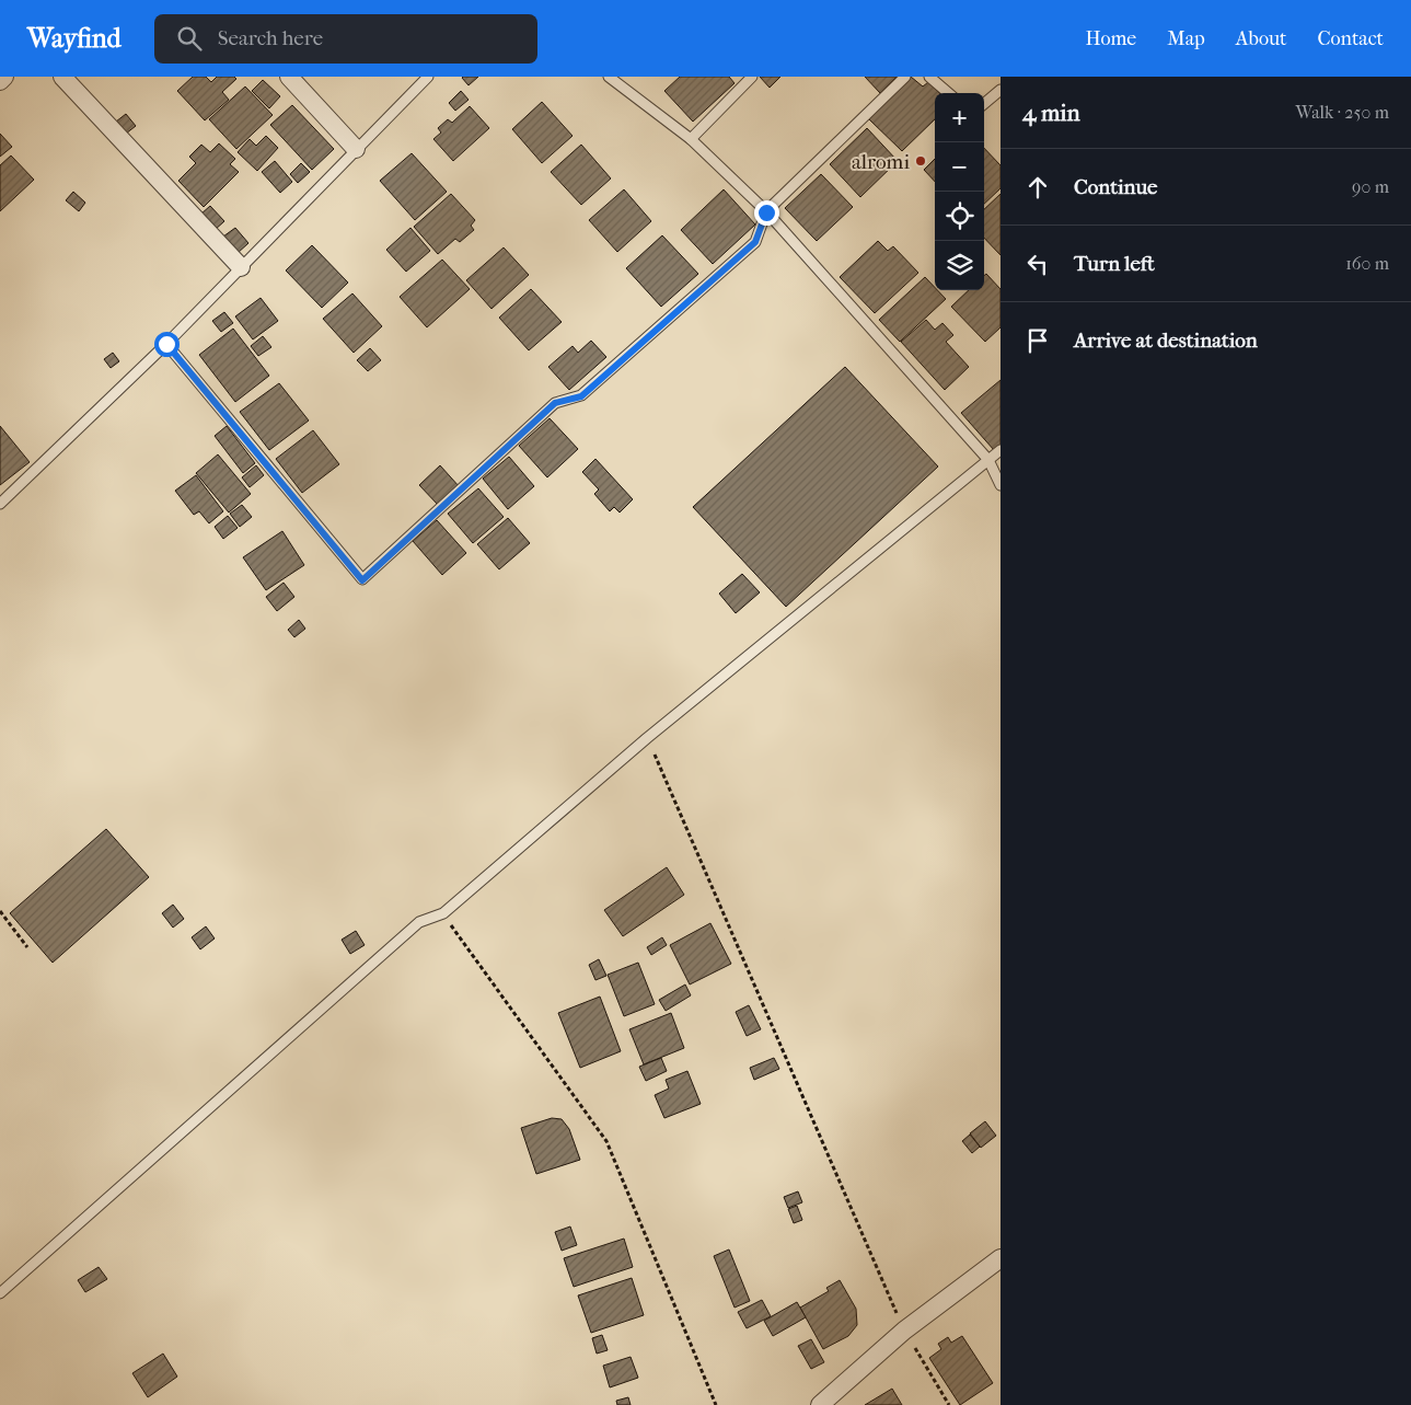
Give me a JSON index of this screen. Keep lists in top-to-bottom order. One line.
{"places":["alromi"],"page":{"header":"Wayfind","search":"Search here","nav":["Home","Map","About","Contact"],"heading":["4 min","Walk · 250 m"],"map_buttons":["+","−"],"list":[["Continue","90 m"],["Turn left","160 m"],"Arrive at destination"]}}
